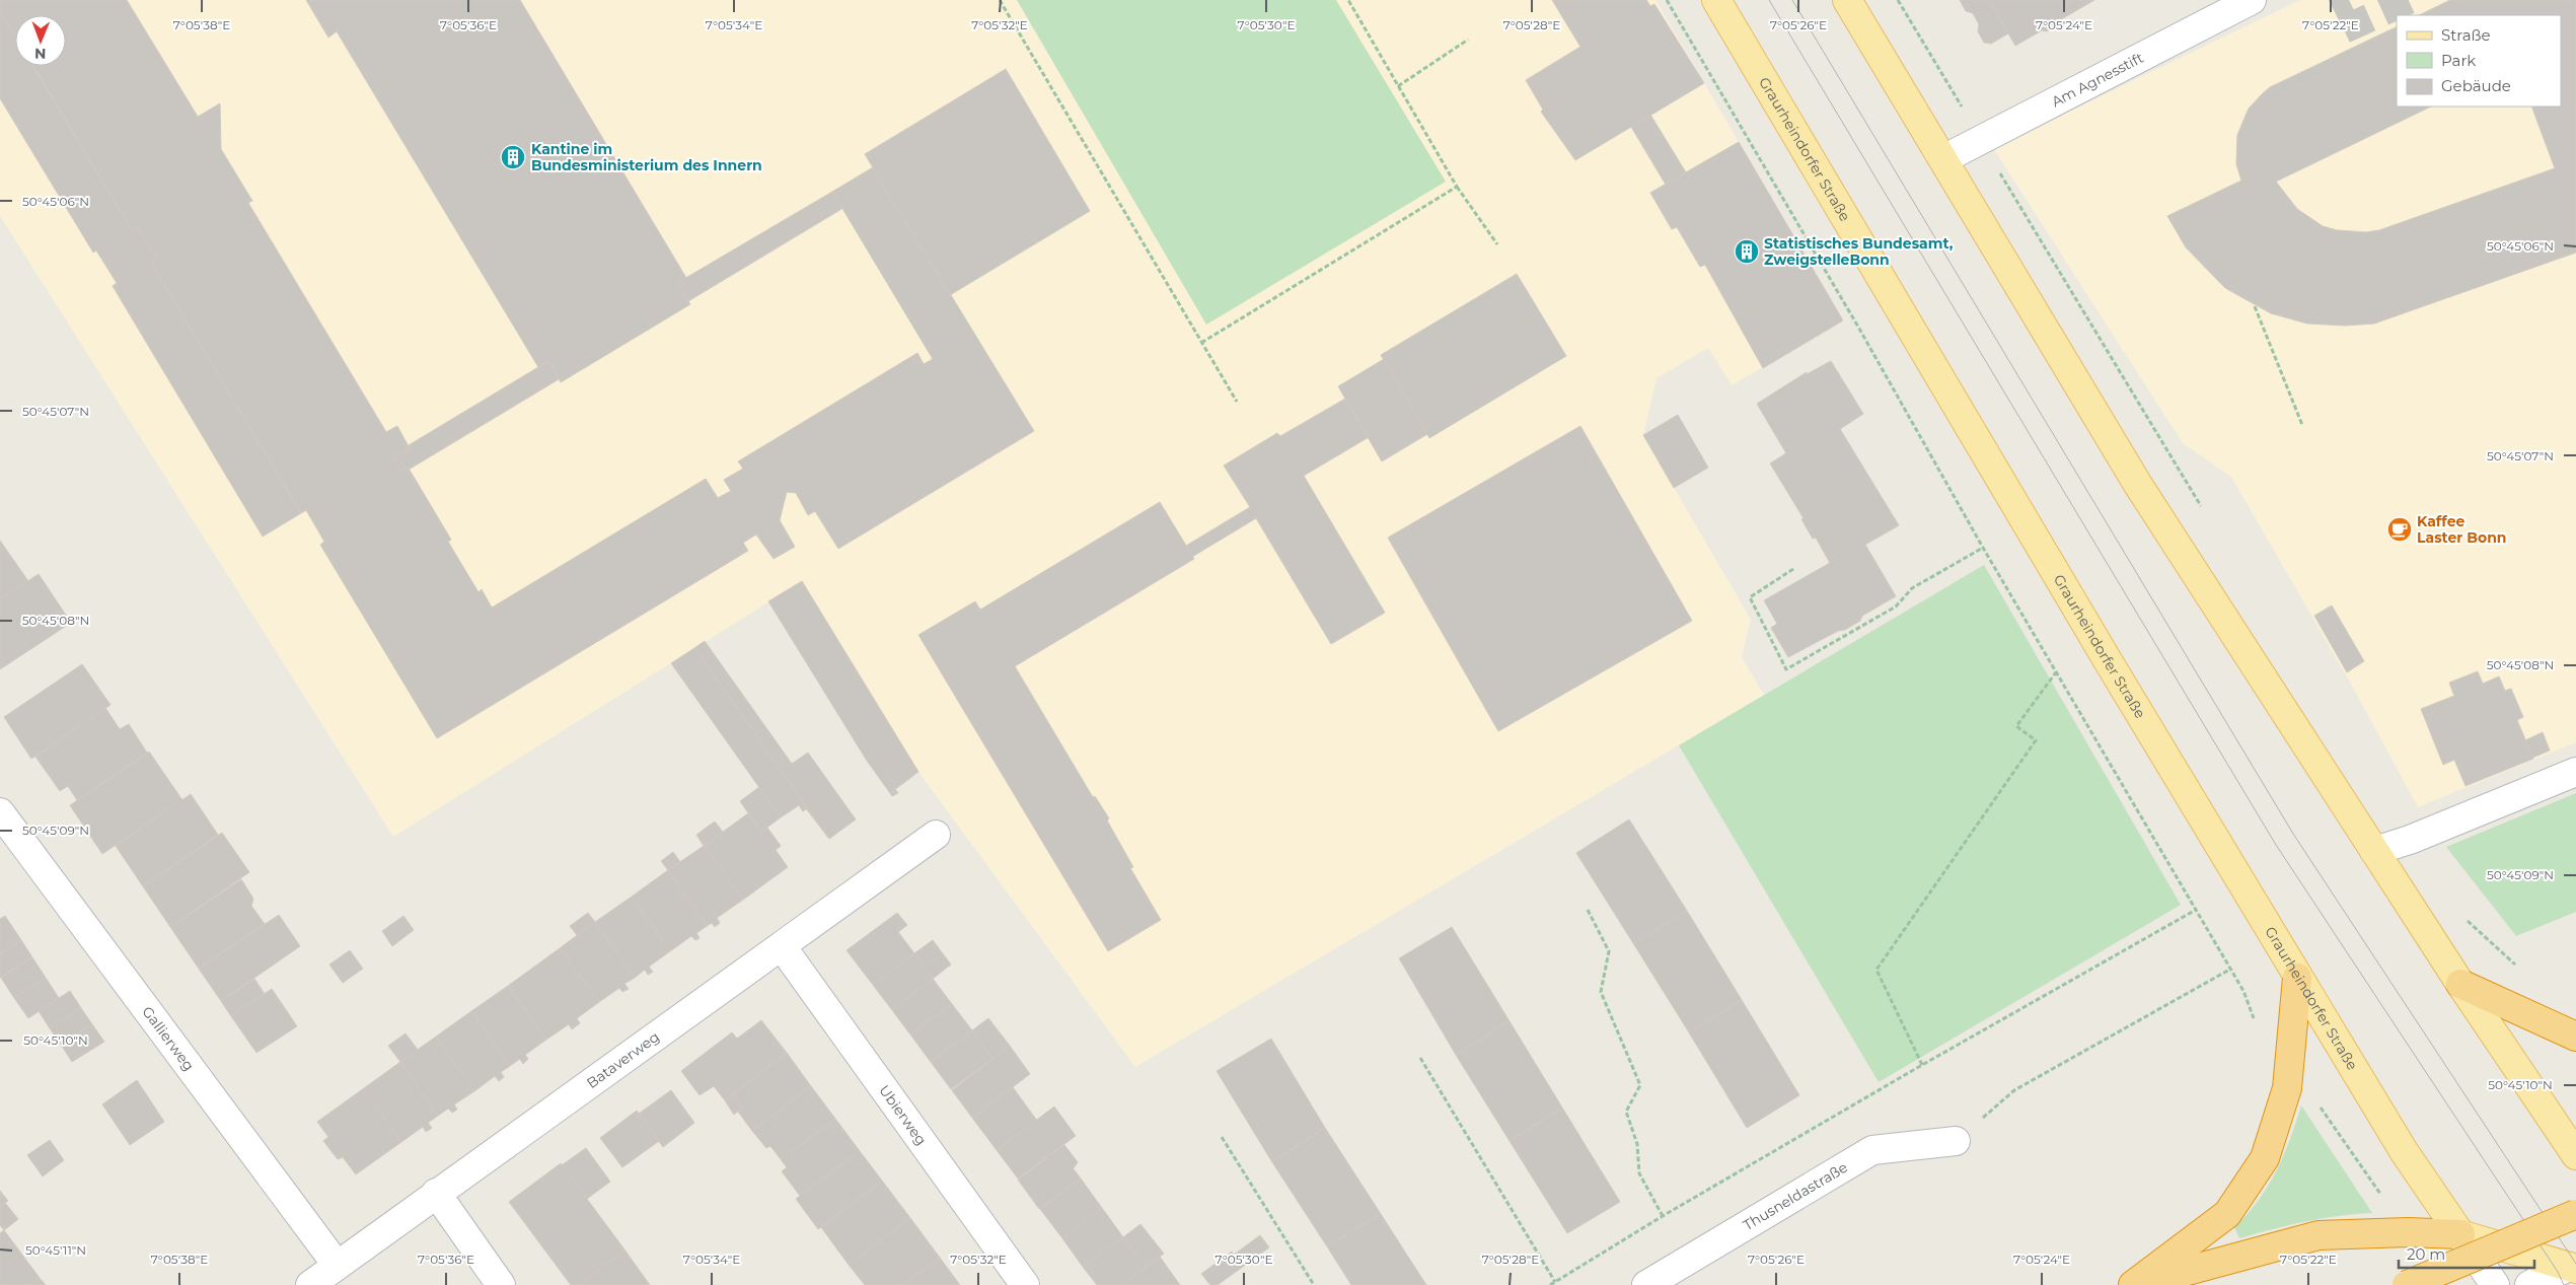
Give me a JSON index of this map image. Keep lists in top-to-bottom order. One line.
{"streets":{"main road":["Graurheindorfer Straße"],"street":["Am Agnesstift","Gallierweg","Bataverweg","Ubierweg","Thusneldastraße"]},"crossings":[["Gallierweg","Bataverweg"],["Bataverweg","Ubierweg"]],"places":{"building":["Kantine im Bundesministerium des Innern","Statistisches Bundesamt, ZweigstelleBonn"],"cafe":["Kaffee Laster Bonn"]},"legend":["Straße","Park","Gebäude"],"scale_bar":"20 m","north":"bottom","coordinates":["7°05'38\"E","7°05'36\"E","7°05'34\"E","7°05'32\"E","7°05'30\"E","7°05'28\"E","7°05'26\"E","7°05'24\"E","7°05'22\"E","50°45'06\"N","50°45'07\"N","50°45'08\"N","50°45'09\"N","50°45'10\"N","50°45'11\"N"]}
